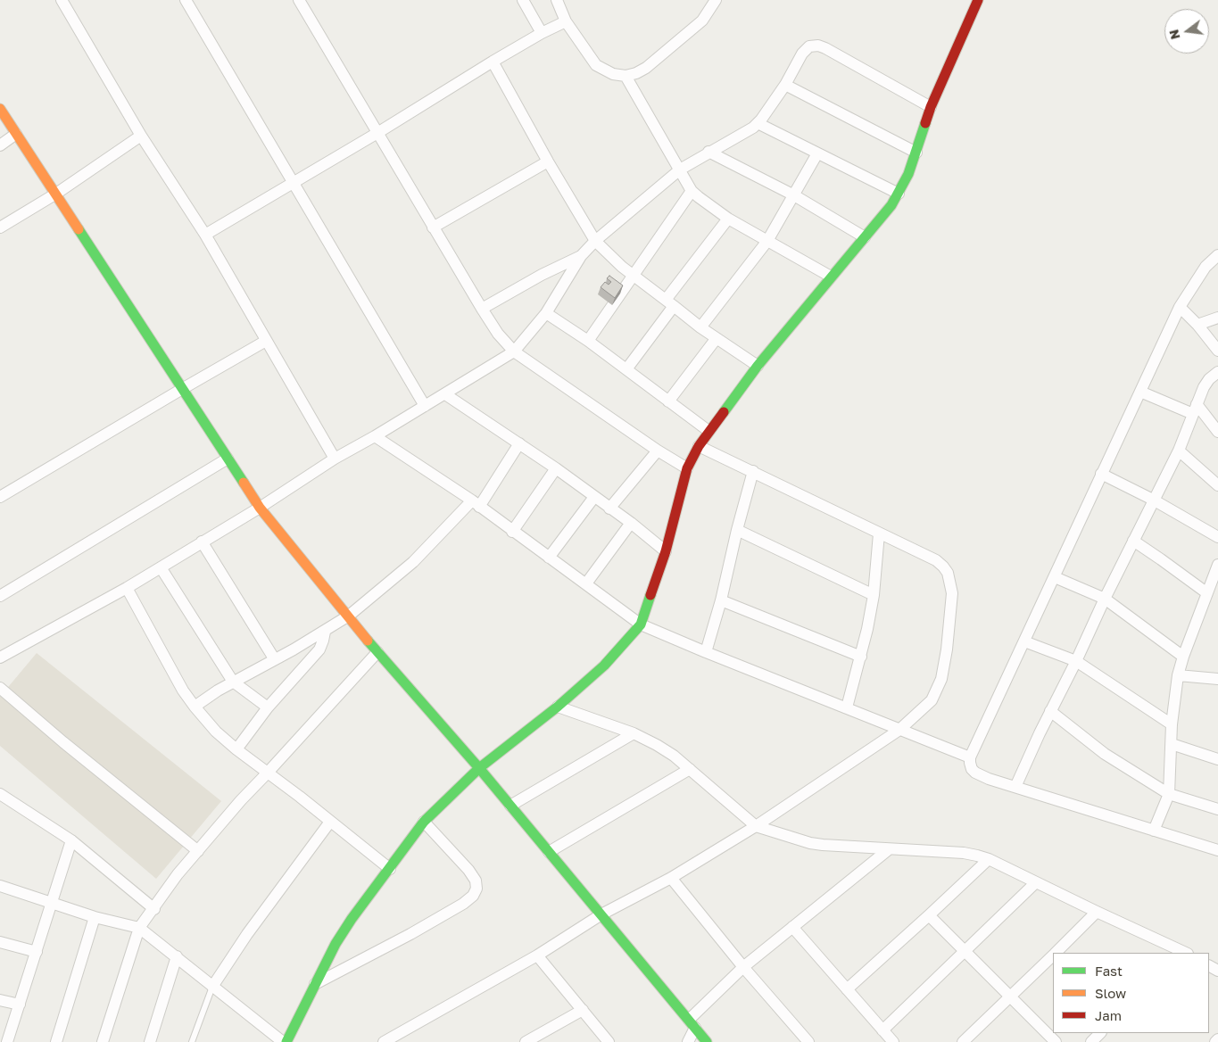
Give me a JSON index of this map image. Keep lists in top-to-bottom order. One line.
{"legend":["Fast","Slow","Jam"],"north":"left"}
